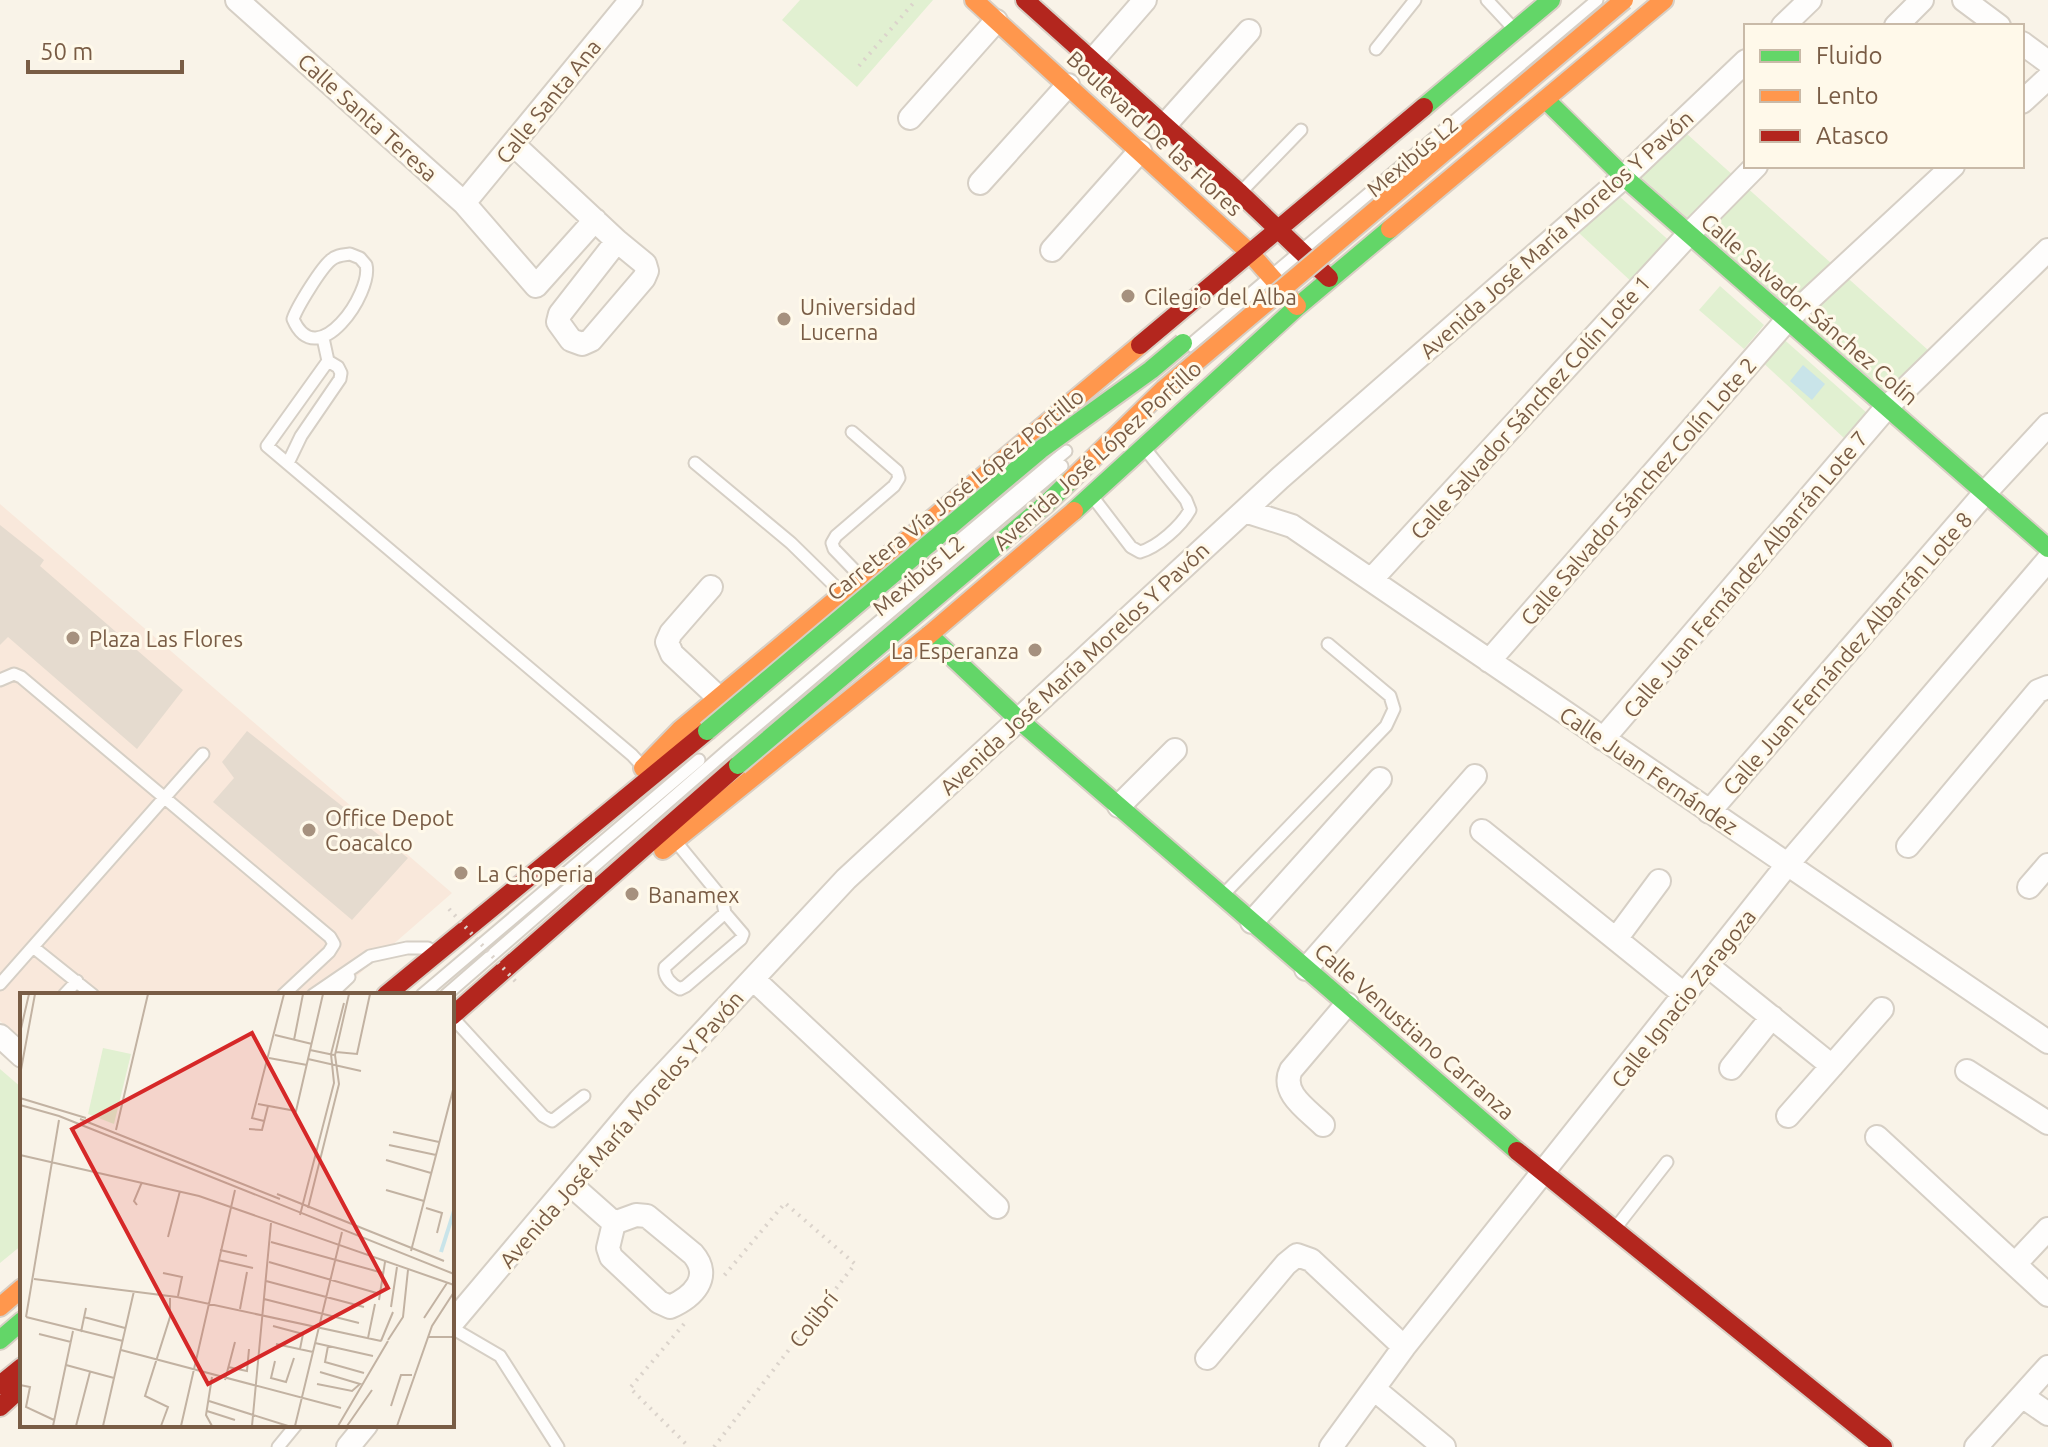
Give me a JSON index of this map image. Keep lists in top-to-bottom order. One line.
{"streets":{"main road":["Boulevard De las Flores","Calle Salvador Sánchez Colín","Avenida José López Portillo","Carretera Vía José López Portillo","Calle Venustiano Carranza"],"street":["Calle Santa Ana","Calle Santa Teresa","Avenida José María Morelos Y Pavón","Calle Salvador Sánchez Colín Lote 1","Calle Salvador Sánchez Colín Lote 2","Calle Juan Fernández Albarrán Lote 7","Calle Juan Fernández Albarrán Lote 8","Calle Juan Fernández","Calle Ignacio Zaragoza"],"lane":["Mexibús L2"],"path":["Colibrí"]},"crossings":[["Calle Santa Ana","Calle Santa Teresa"],["Boulevard De las Flores","Mexibús L2"],["Boulevard De las Flores","Avenida José López Portillo"],["Avenida José María Morelos Y Pavón","Calle Salvador Sánchez Colín"],["Avenida José María Morelos Y Pavón","Calle Juan Fernández"],["Avenida José María Morelos Y Pavón","Calle Venustiano Carranza"],["Calle Salvador Sánchez Colín","Calle Salvador Sánchez Colín Lote 1"],["Calle Salvador Sánchez Colín","Avenida José López Portillo"],["Calle Salvador Sánchez Colín","Calle Salvador Sánchez Colín Lote 2"],["Calle Salvador Sánchez Colín","Calle Juan Fernández Albarrán Lote 7"],["Calle Salvador Sánchez Colín","Calle Juan Fernández Albarrán Lote 8"],["Calle Salvador Sánchez Colín Lote 1","Calle Juan Fernández"],["Avenida José López Portillo","Calle Venustiano Carranza"],["Calle Salvador Sánchez Colín Lote 2","Calle Juan Fernández"],["Calle Juan Fernández Albarrán Lote 7","Calle Juan Fernández"],["Calle Juan Fernández Albarrán Lote 8","Calle Juan Fernández"],["Calle Juan Fernández","Calle Ignacio Zaragoza"],["Calle Ignacio Zaragoza","Calle Venustiano Carranza"]],"places":["Cilegio del Alba","Universidad Lucerna","Plaza Las Flores","La Esperanza","Office Depot Coacalco","La Choperia","Banamex"],"legend":["Fluido","Lento","Atasco"],"scale_bar":"50 m"}
